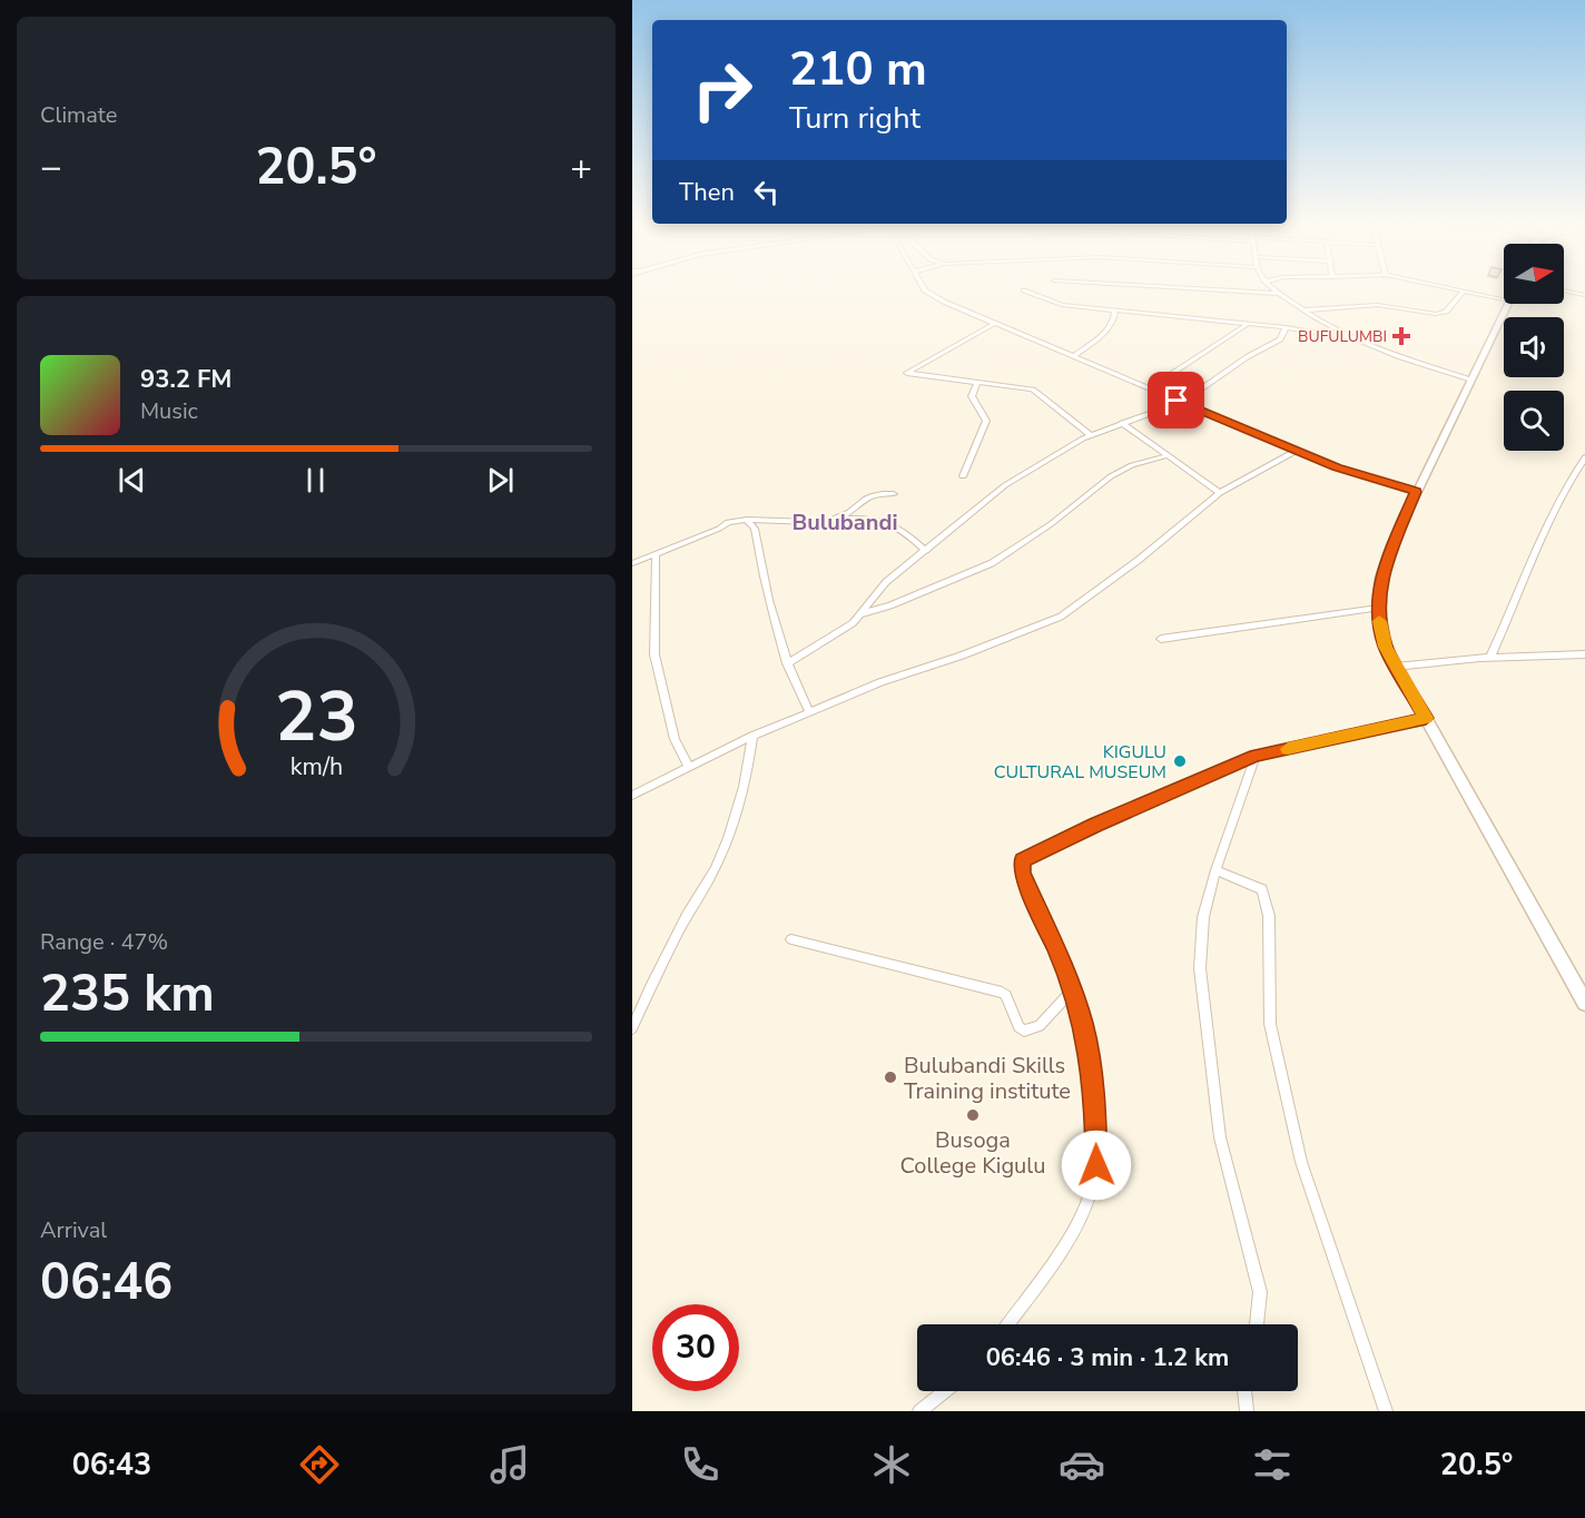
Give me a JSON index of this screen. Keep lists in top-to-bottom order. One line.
{"districts":["Bulubandi"],"places":{"health":["BUFULUMBI"],"other":["KIGULU CULTURAL MUSEUM","Bulubandi Skills Training institute","Busoga College Kigulu"]},"north":"right","page":{"tile":["Climate",["Range · 47%","235 km"],["Arrival","06:46"]],"turn":["210 m","Turn right"],"heat":["−","20.5°","+"],"then":"Then","song":["93.2 FM","Music"],"limit":"30","trip":"06:46 · 3 min · 1.2 km","tabs":["06:43","20.5°"],"gauge":["23","km/h"]}}
